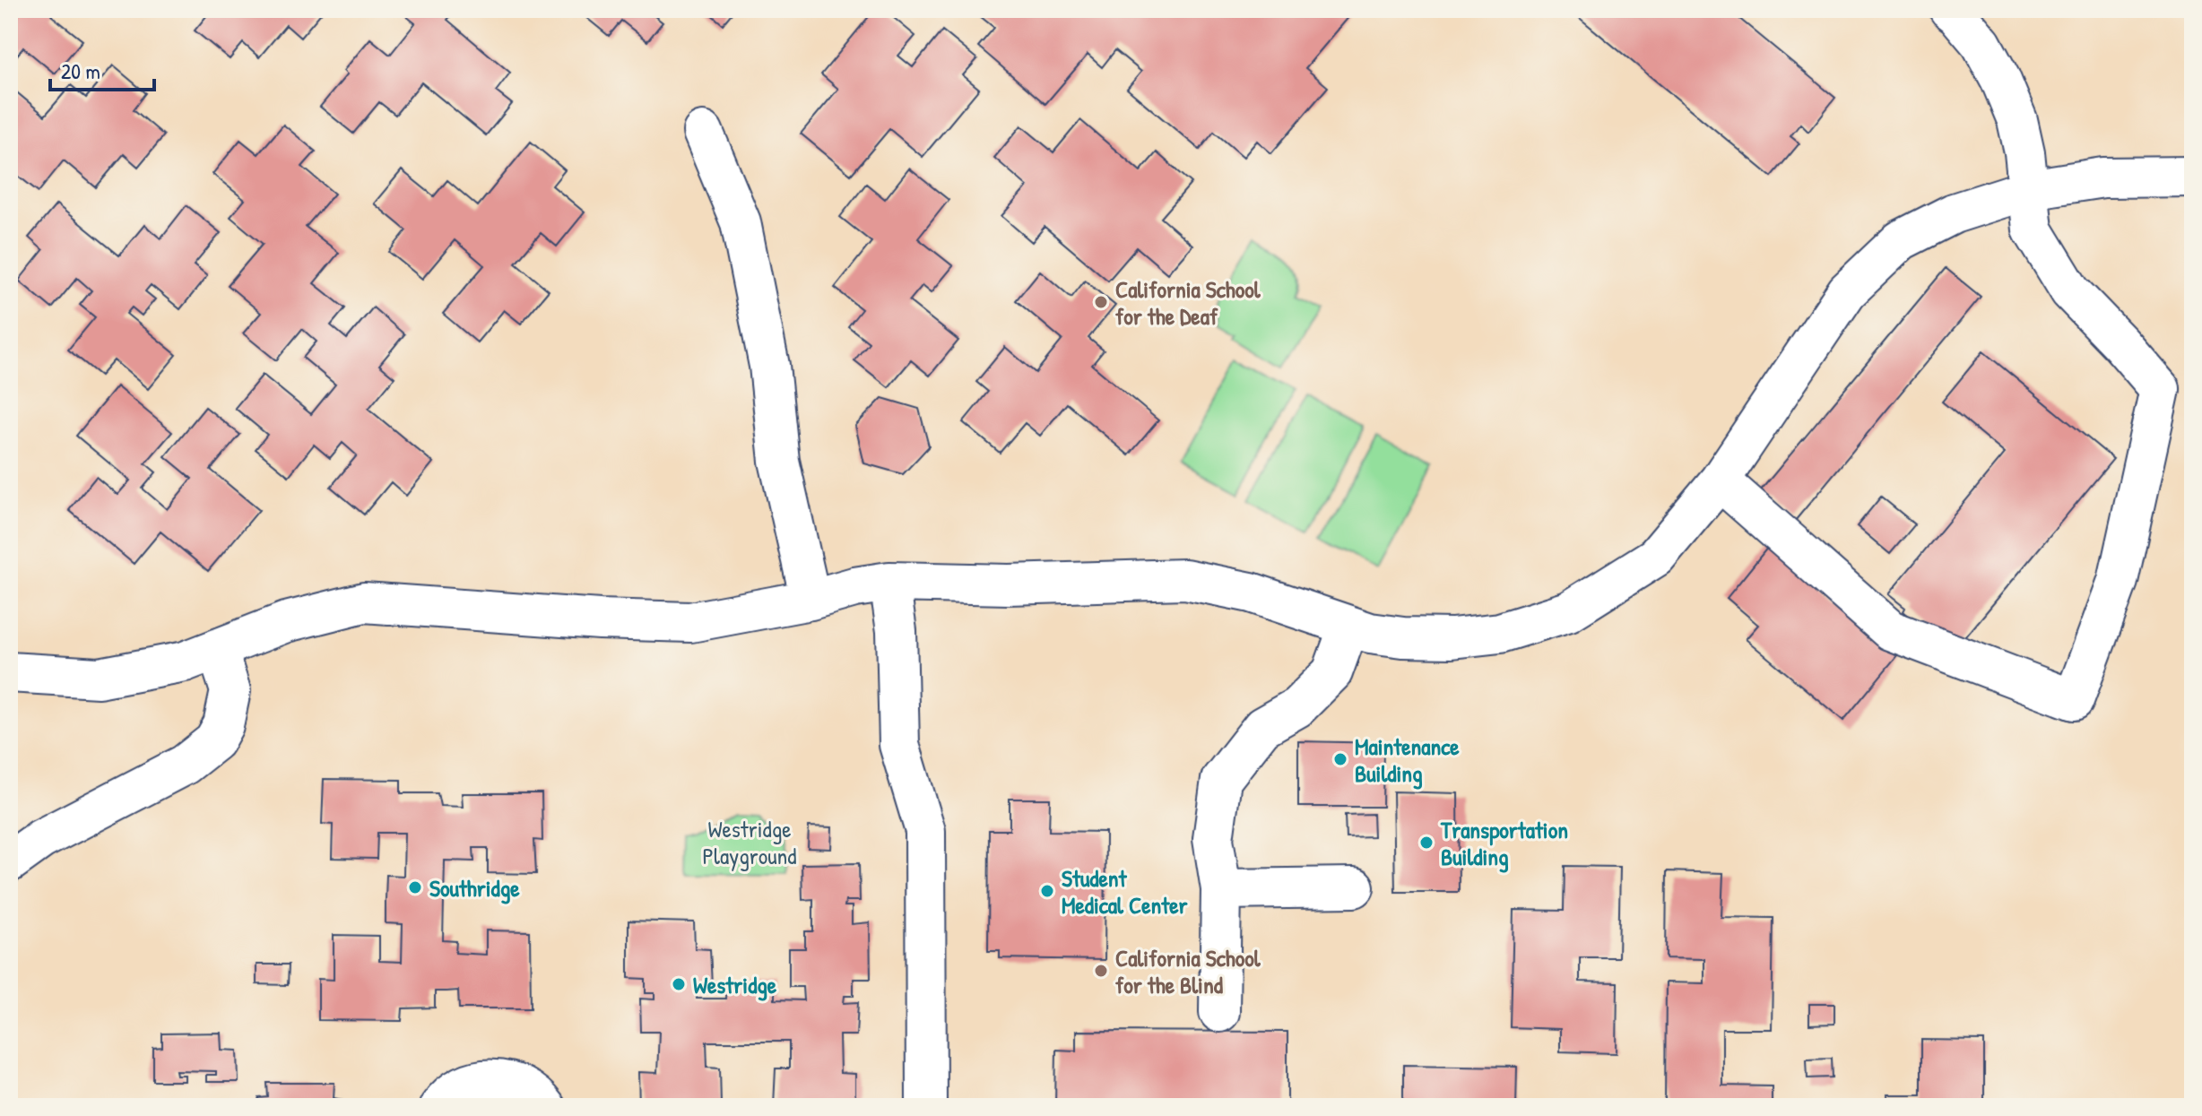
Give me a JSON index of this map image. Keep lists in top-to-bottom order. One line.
{"parks":["Westridge Playground"],"places":["California School for the Deaf","Maintenance Building","Transportation Building","Southridge","Student Medical Center","California School for the Blind","Westridge"],"scale_bar":"20 m"}
